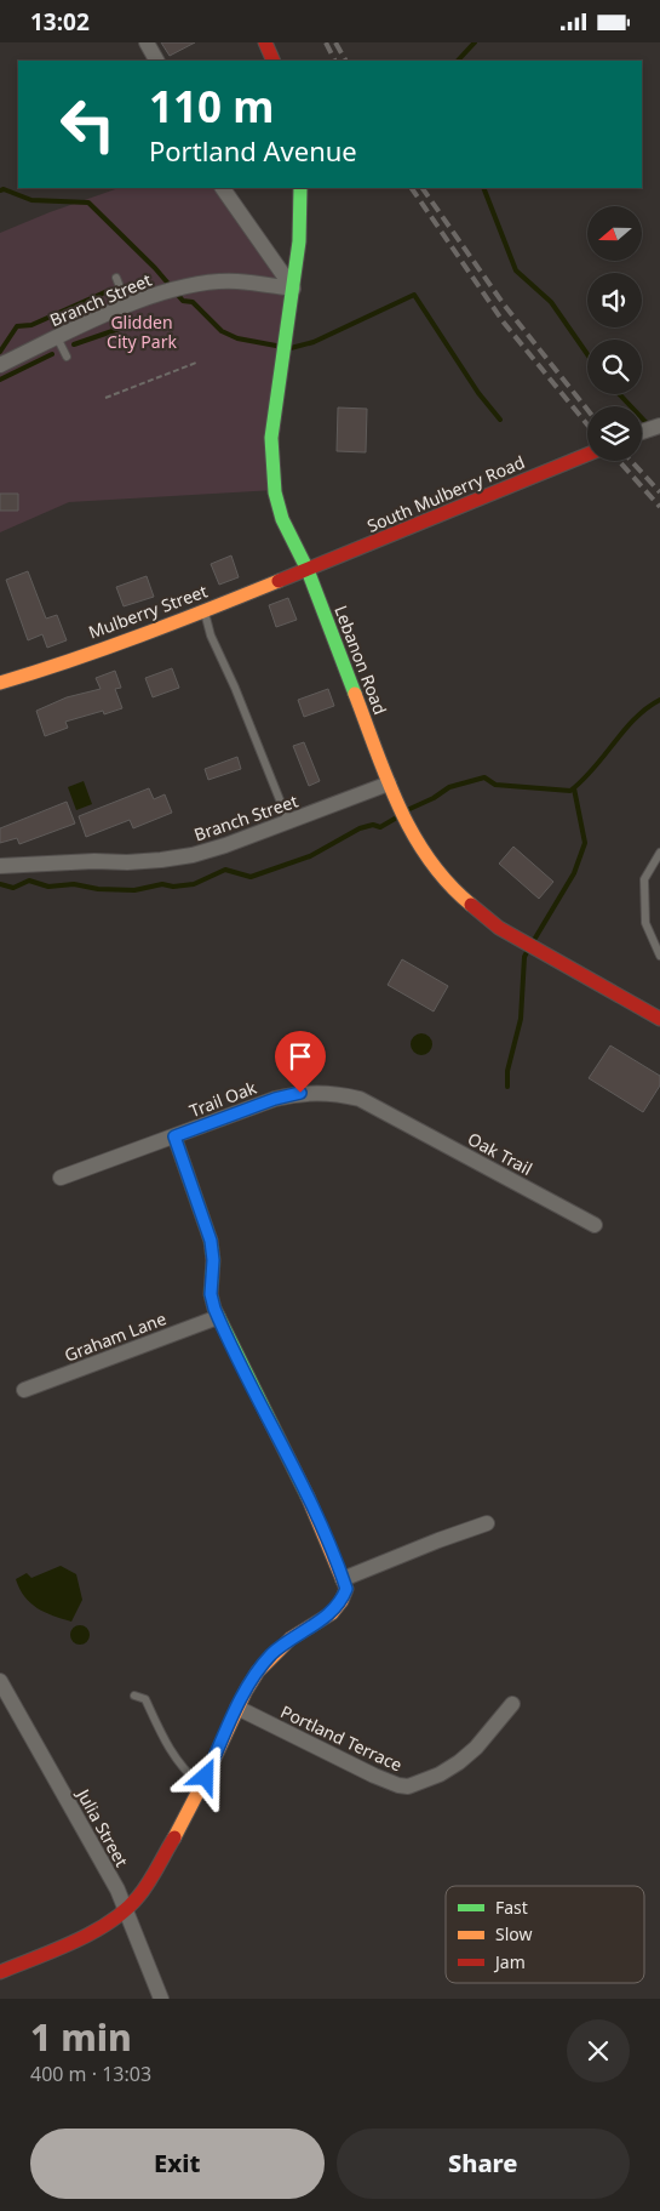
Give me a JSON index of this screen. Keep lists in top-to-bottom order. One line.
{"streets":{"street":["Branch Street","South Mulberry Road","Mulberry Street","Lebanon Road","Trail Oak","Oak Trail","Graham Lane","Portland Terrace","Julia Street"]},"crossings":[["Branch Street","Lebanon Road"],["South Mulberry Road","Mulberry Street"],["South Mulberry Road","Lebanon Road"],["Mulberry Street","Lebanon Road"],["Trail Oak","Oak Trail"]],"parks":["Glidden City Park"],"legend":["Fast","Slow","Jam"],"north":"left","page":{"status":"13:02","turn":["110 m","Portland Avenue"],"heading":["1 min","400 m · 13:03"],"buttons":["Exit","Share"]}}
